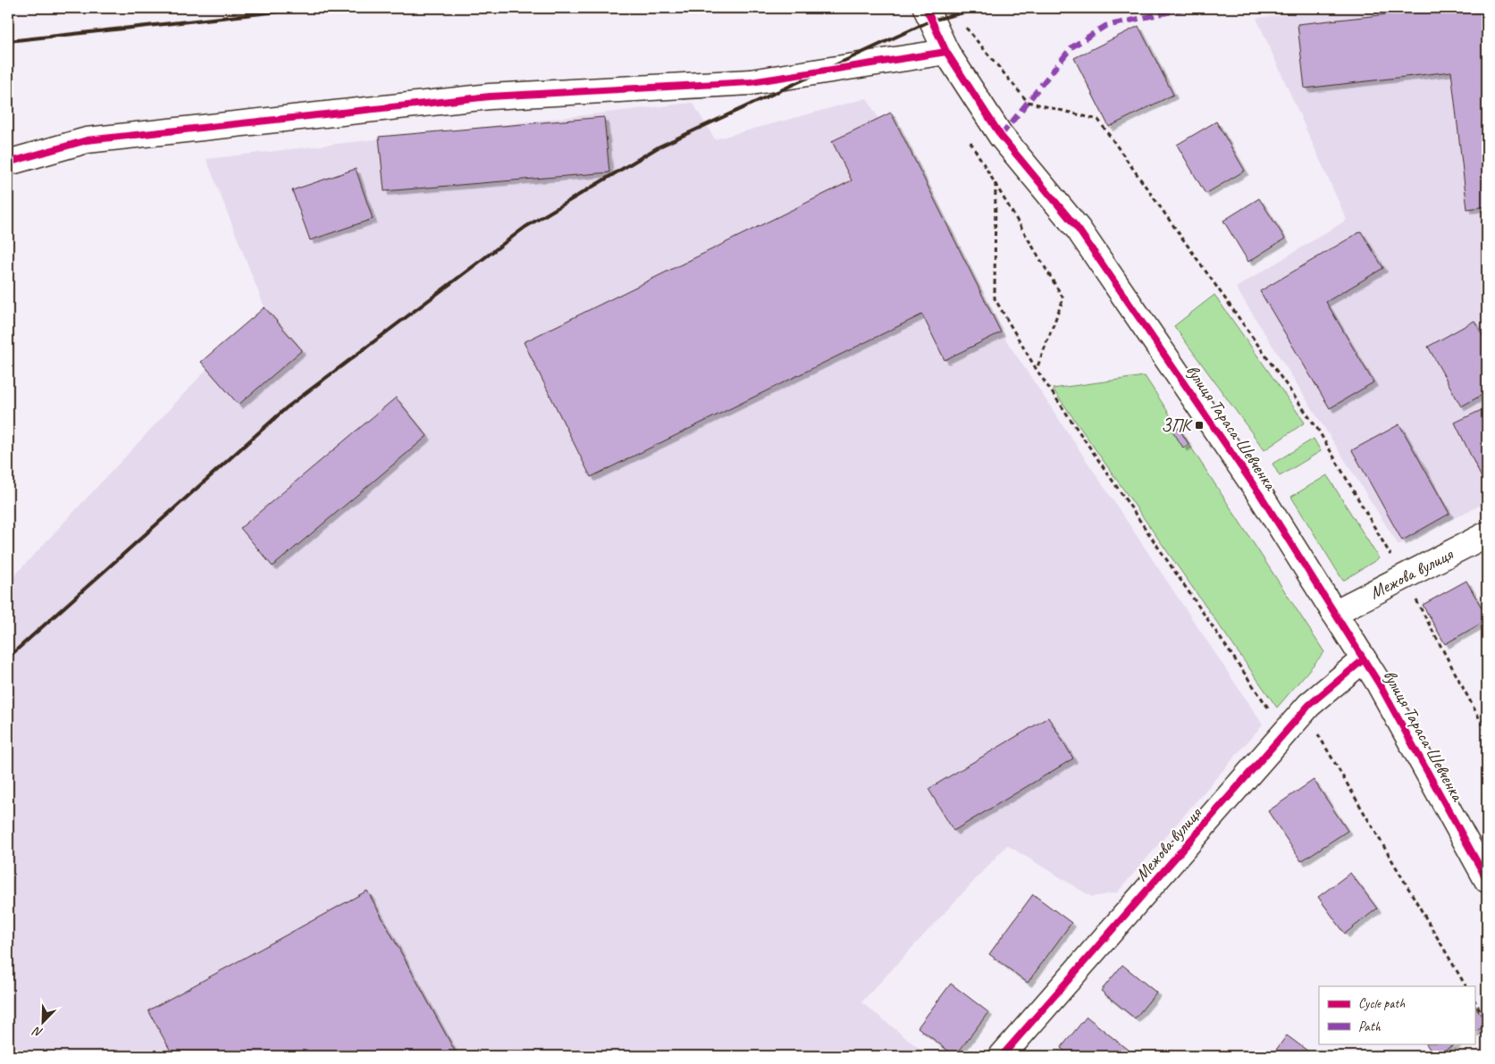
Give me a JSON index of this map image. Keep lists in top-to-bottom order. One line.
{"streets":{"street":["вулиця Тараса Шевченка","Межова вулиця"]},"crossings":[["вулиця Тараса Шевченка","Межова вулиця"]],"places":{"transit":["ЗПК"]},"legend":["Cycle path","Path"],"north":"bottom left"}
